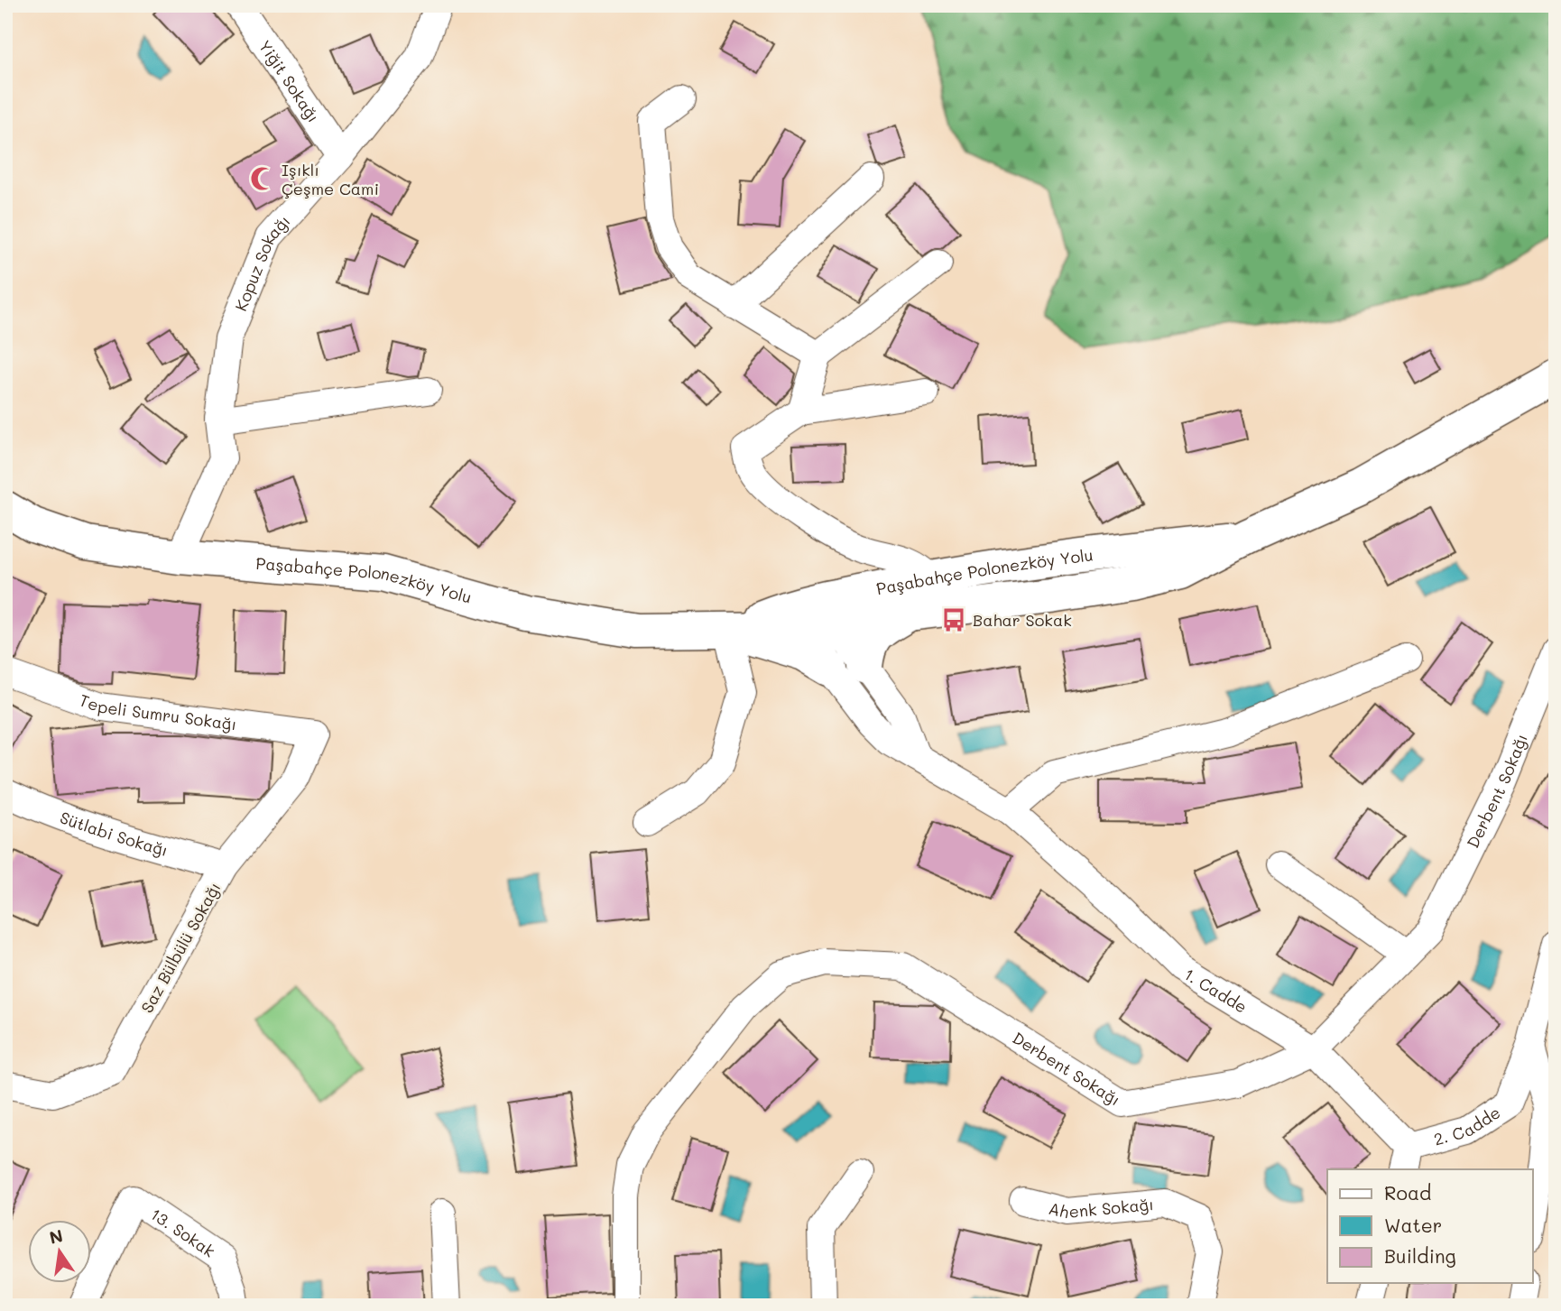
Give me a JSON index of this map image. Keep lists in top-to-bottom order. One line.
{"streets":{"main road":["Paşabahçe Polonezköy Yolu"],"street":["Yiğit Sokağı","Kopuz Sokağı","Tepeli Sumru Sokağı","Derbent Sokağı","Sütlabi Sokağı","Saz Bülbülü Sokağı","1. Cadde","2. Cadde","Ahenk Sokağı","13. Sokak"]},"crossings":[["Yiğit Sokağı","Kopuz Sokağı"],["Kopuz Sokağı","Paşabahçe Polonezköy Yolu"],["Paşabahçe Polonezköy Yolu","1. Cadde"],["Tepeli Sumru Sokağı","Saz Bülbülü Sokağı"],["Derbent Sokağı","1. Cadde"],["Sütlabi Sokağı","Saz Bülbülü Sokağı"],["1. Cadde","2. Cadde"]],"places":{"mosque":["Işıklı Çeşme Cami"],"bus stop":["Bahar Sokak"]},"legend":["Road","Water","Building"],"north":"top"}
